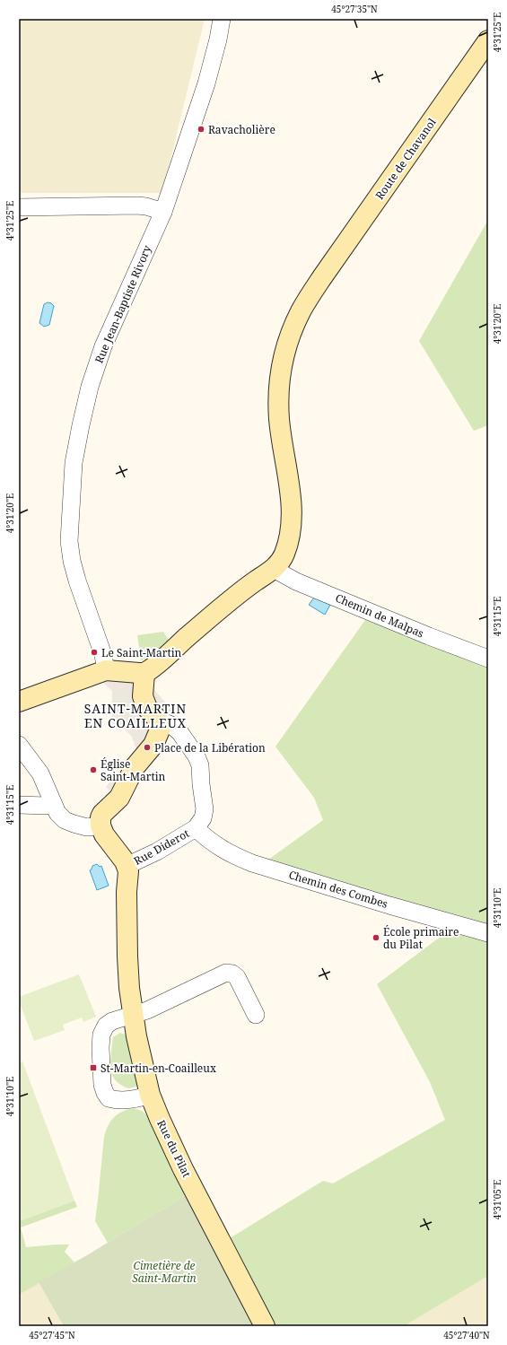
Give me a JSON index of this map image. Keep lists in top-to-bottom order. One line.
{"streets":{"street":["Route de Chavanol","Rue Jean-Baptiste Rivory","Chemin de Malpas","Rue Diderot","Chemin des Combes","Rue du Pilat"]},"crossings":[["Route de Chavanol","Chemin de Malpas"],["Rue Diderot","Chemin des Combes"],["Rue Diderot","Rue du Pilat"]],"districts":["SAINT-MARTIN EN COAILLEUX"],"parks":["Cimetière de Saint-Martin"],"places":{"other":["Ravacholière","Le Saint-Martin","Place de la Libération","Église Saint-Martin","École primaire du Pilat"],"transit":["St-Martin-en-Coailleux"]},"coordinates":["45°27'35\"N","4°31'25\"E","4°31'20\"E","4°31'15\"E","4°31'10\"E","4°31'05\"E","45°27'45\"N","45°27'40\"N"]}
